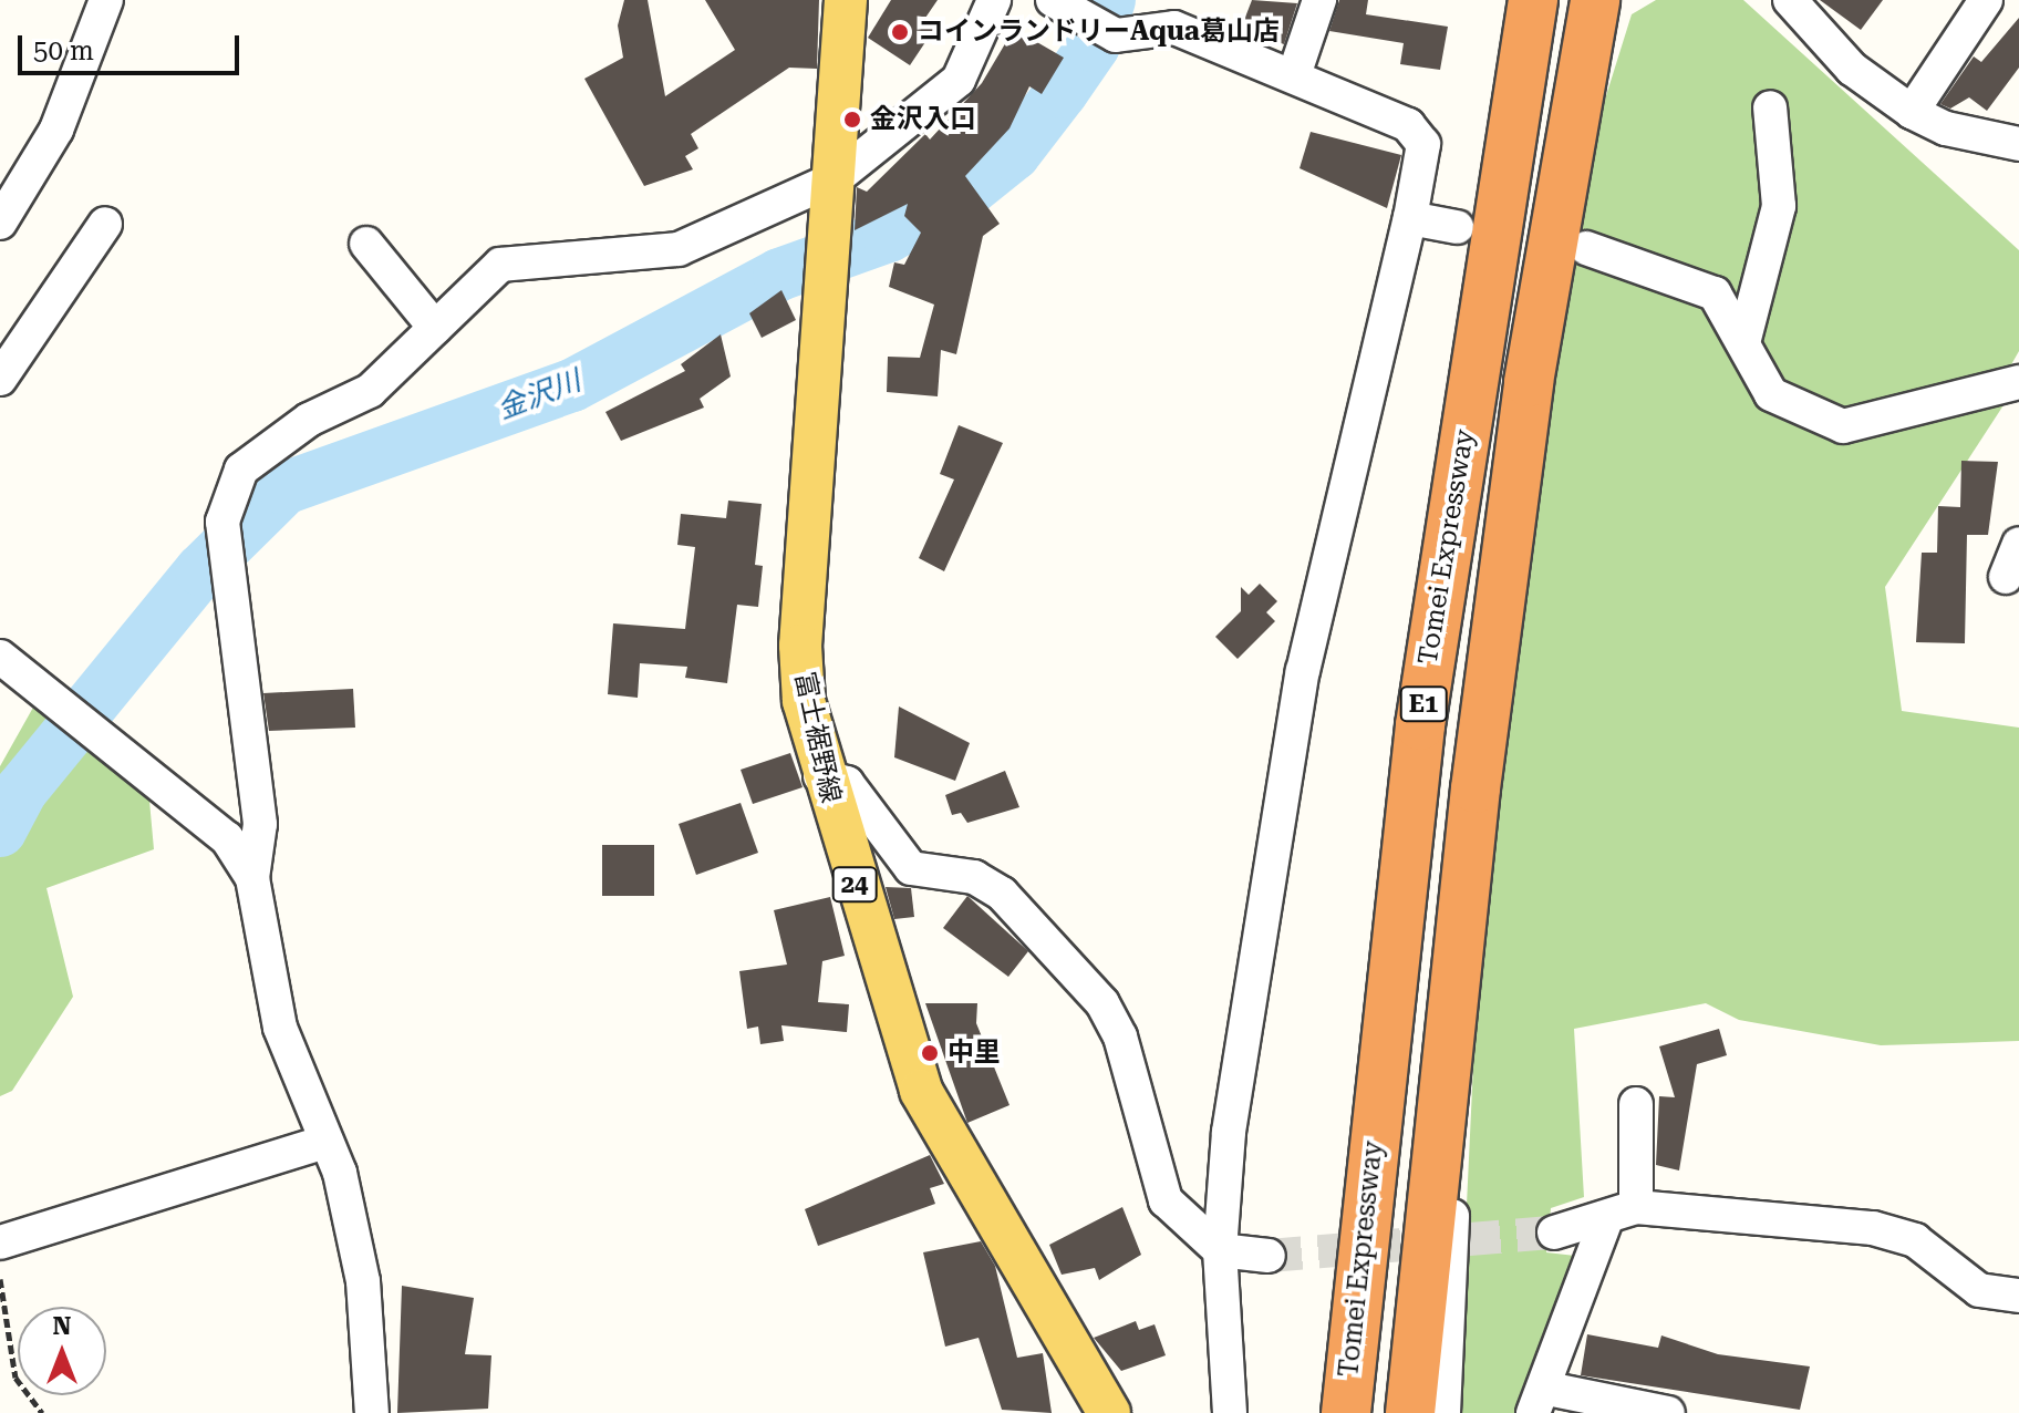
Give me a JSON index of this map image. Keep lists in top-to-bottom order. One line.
{"streets":{"highway":["Tomei Expressway","E1"],"main road":["富士裾野線","24"]},"water":["金沢川"],"places":["コインランドリーAqua葛山店","金沢入口","中里"],"scale_bar":"50 m","north":"top"}
